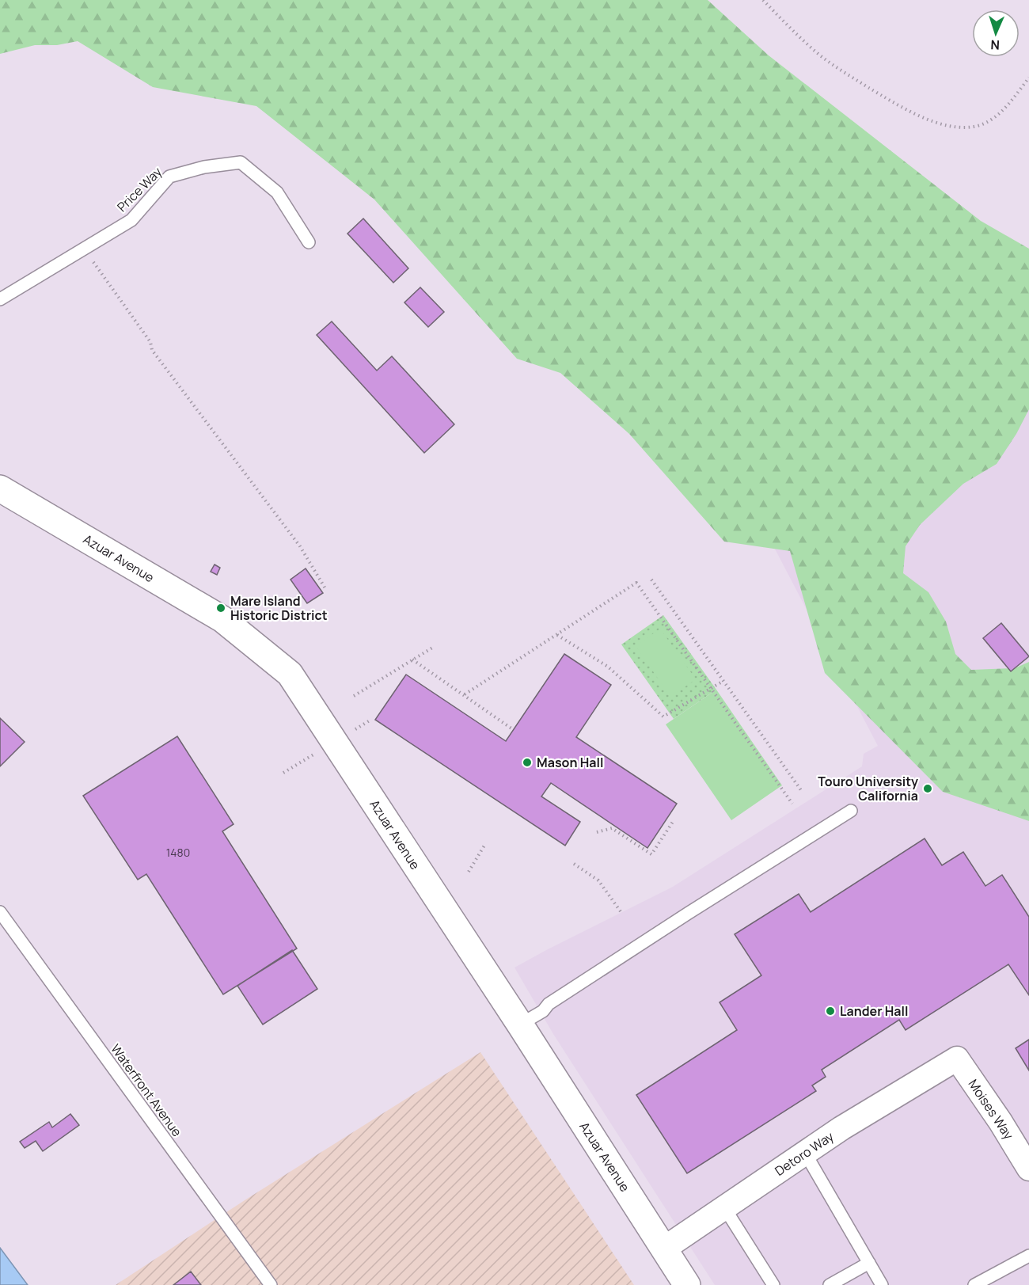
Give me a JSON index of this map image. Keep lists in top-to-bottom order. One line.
{"streets":{"street":["Azuar Avenue","Moises Way","Detoro Way"],"lane":["Price Way","Waterfront Avenue"]},"crossings":[["Azuar Avenue","Detoro Way"],["Moises Way","Detoro Way"]],"places":["Mare Island Historic District","Mason Hall","Touro University California","Lander Hall"],"house_numbers":["1480"],"north":"bottom"}
